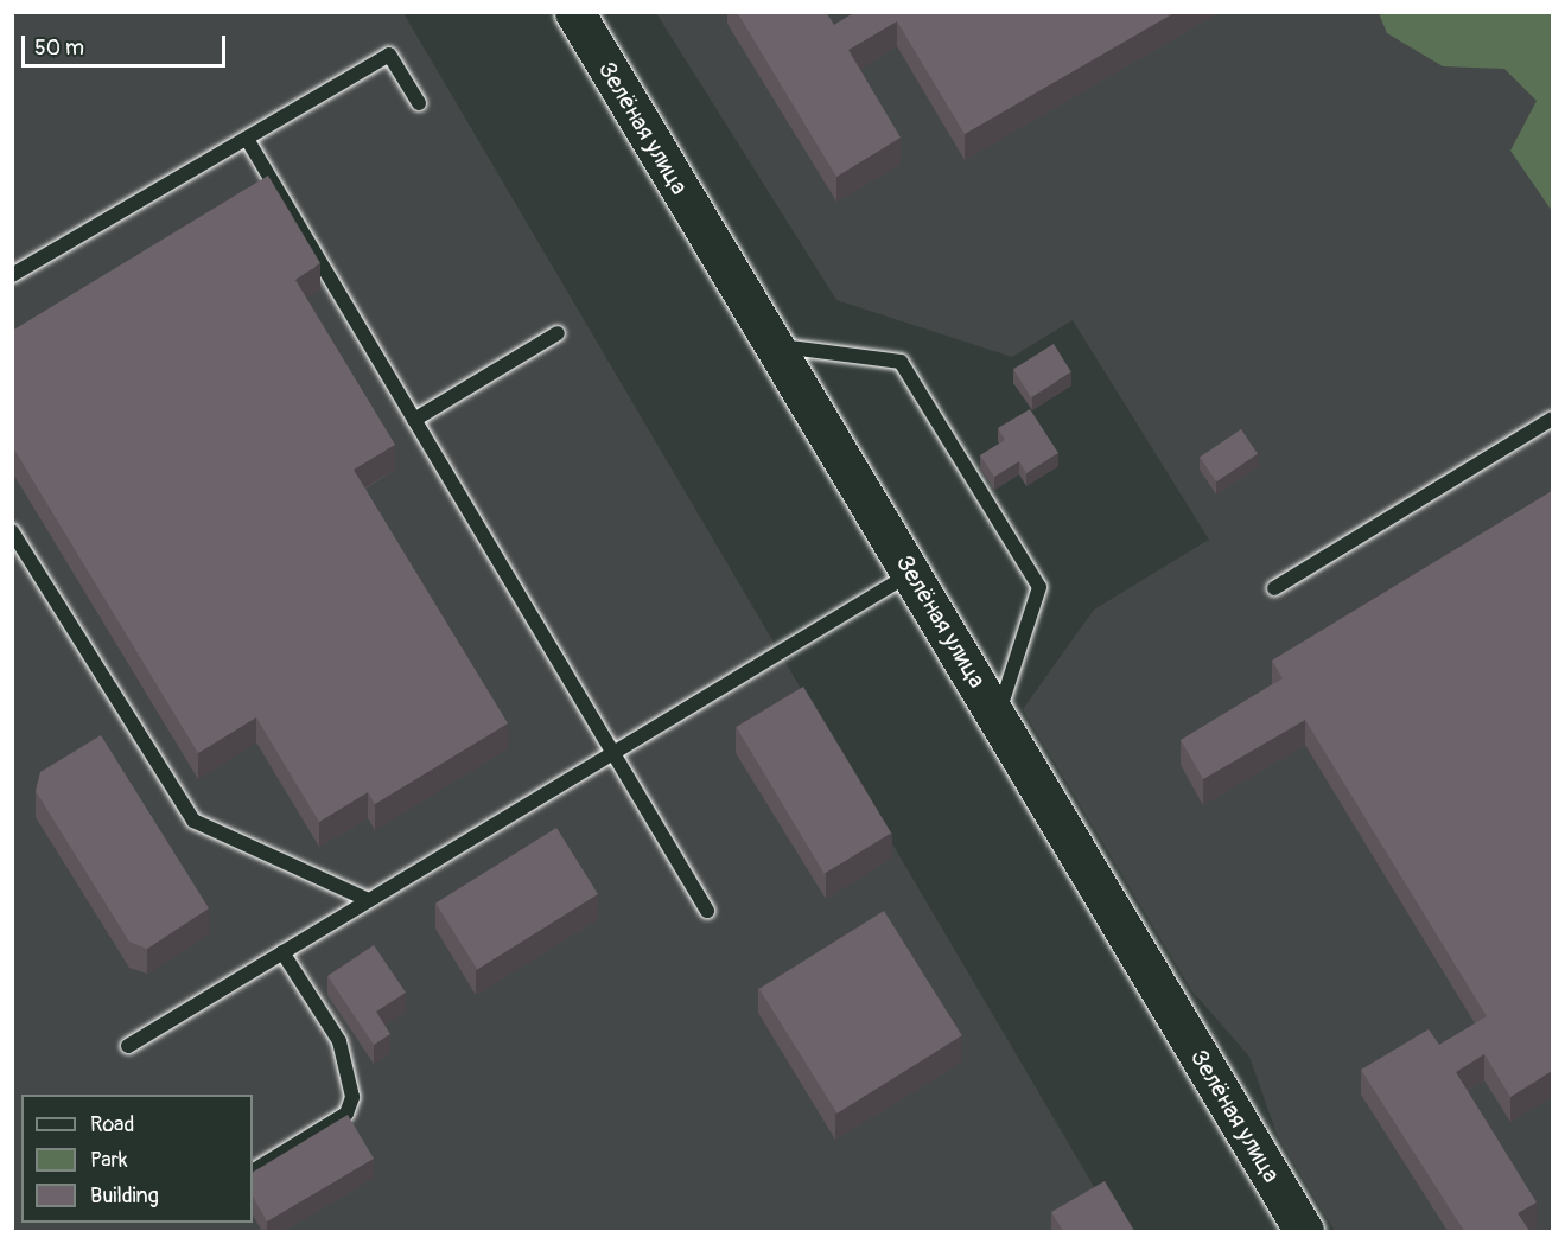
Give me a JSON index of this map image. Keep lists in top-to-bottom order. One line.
{"streets":{"street":["Зелёная улица"]},"legend":["Road","Park","Building"],"scale_bar":"50 m"}
